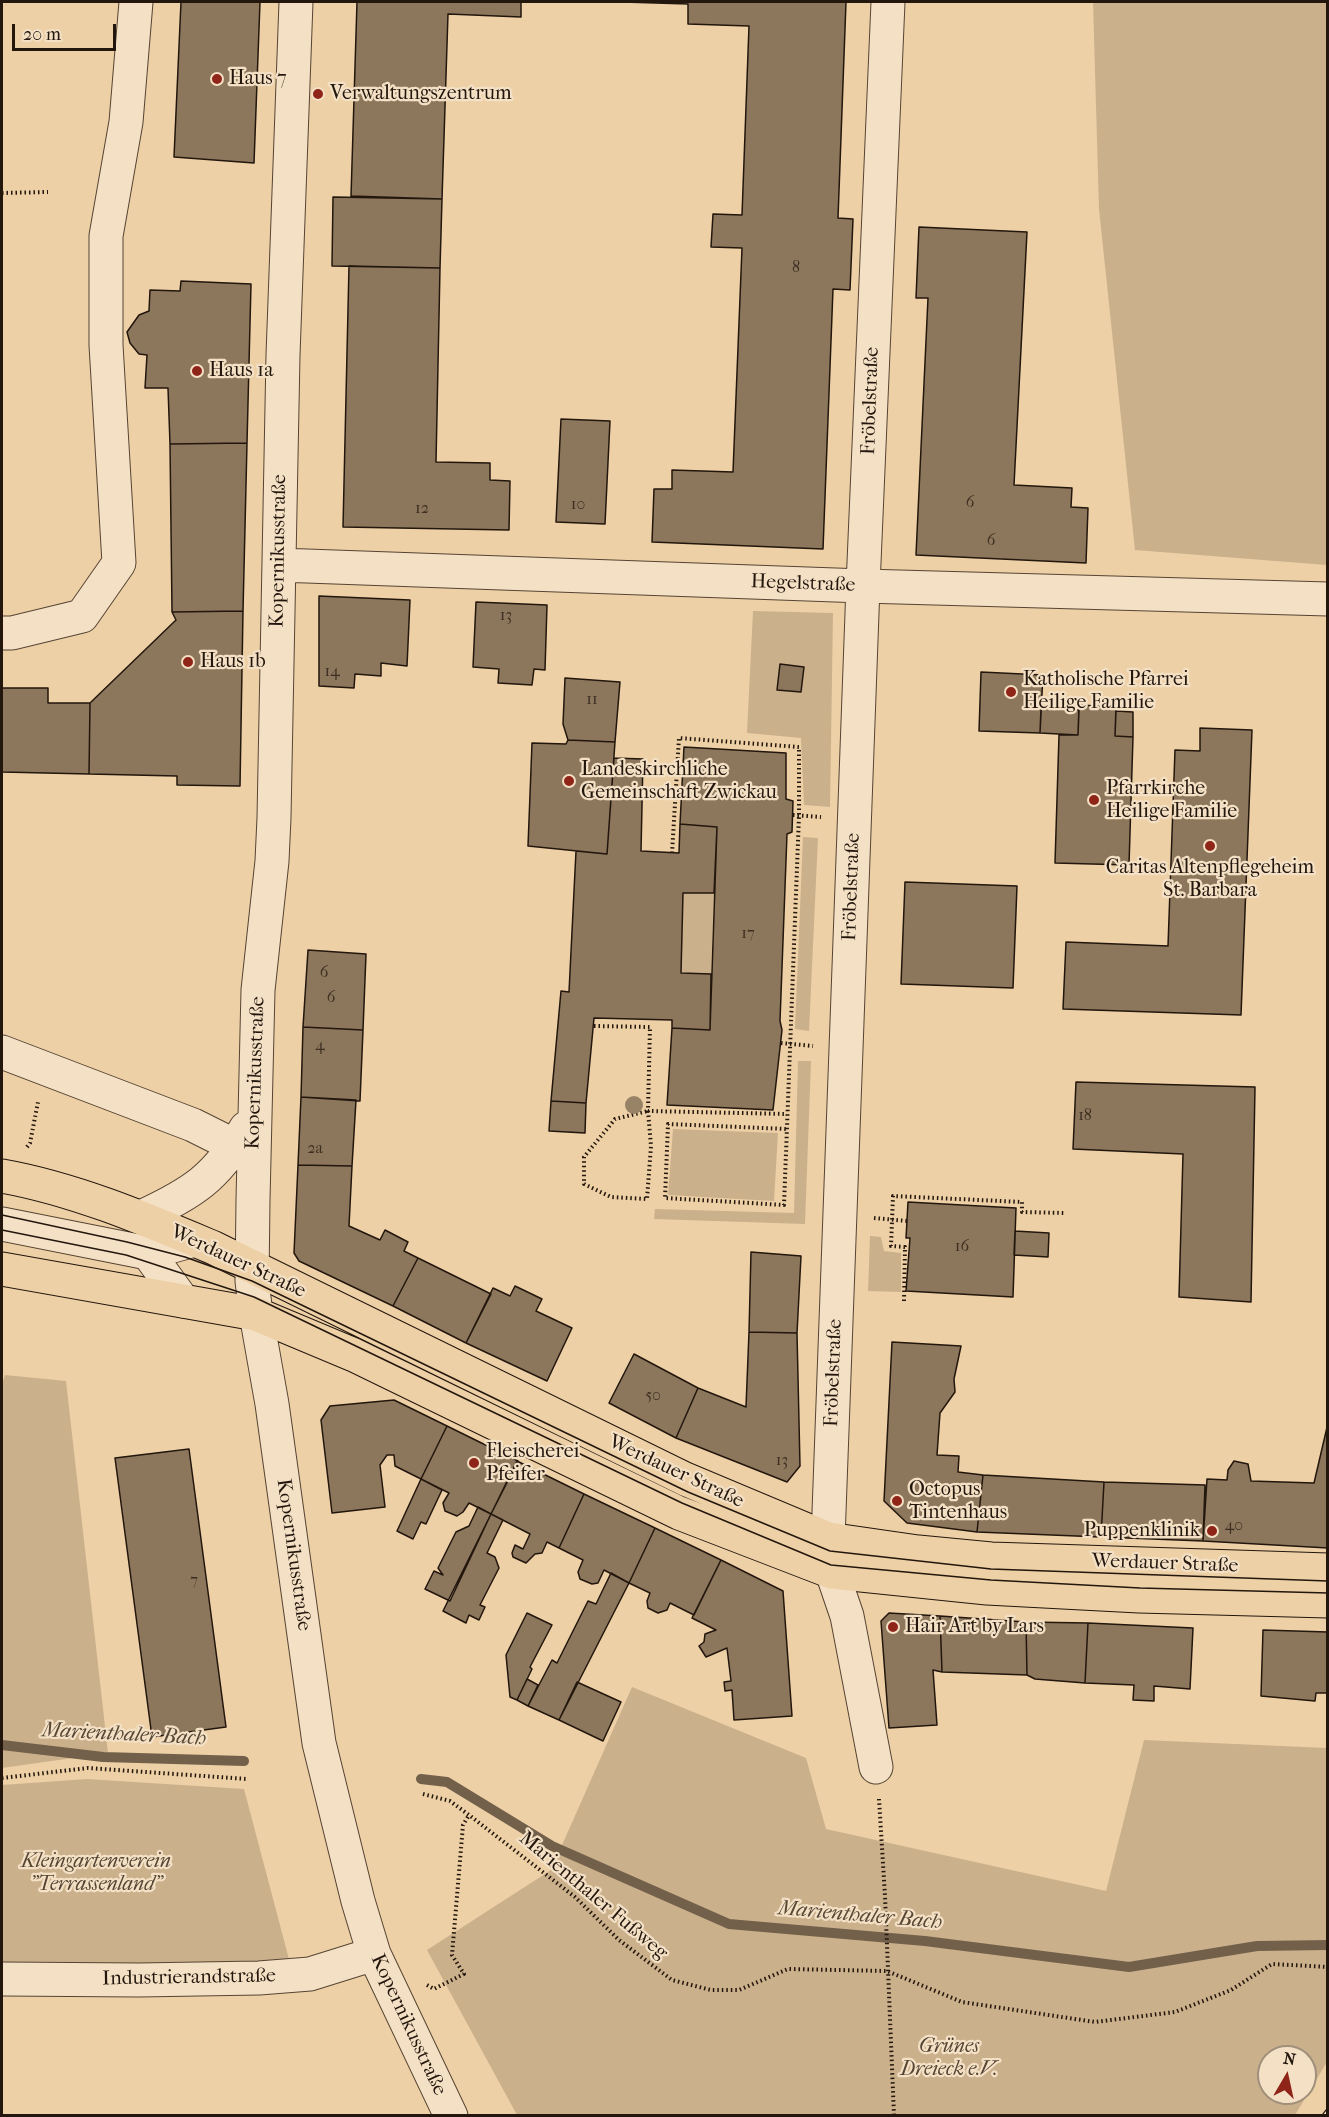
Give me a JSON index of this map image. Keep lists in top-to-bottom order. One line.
{"streets":{"main road":["Werdauer Straße"],"street":["Fröbelstraße","Kopernikusstraße","Hegelstraße","Industrierandstraße"],"path":["Marienthaler Fußweg"]},"crossings":[["Fröbelstraße","Hegelstraße"],["Fröbelstraße","Werdauer Straße"],["Kopernikusstraße","Hegelstraße"],["Kopernikusstraße","Werdauer Straße"],["Kopernikusstraße","Industrierandstraße"]],"water":["Marienthaler Bach"],"parks":["Kleingartenverein \"Terrassenland\"","Grünes Dreieck e.V."],"places":["Haus 7","Verwaltungszentrum","Haus 1a","Haus 1b","Katholische Pfarrei Heilige Familie","Landeskirchliche Gemeinschaft Zwickau","Pfarrkirche Heilige Familie","Caritas Altenpflegeheim St. Barbara","Fleischerei Pfeifer","Octopus Tintenhaus","Puppenklinik","Hair Art by Lars"],"house_numbers":["8","6","10","12","6","13","14","11","17","6","6","4","18","2a","16","50","13","40","7"],"scale_bar":"20 m","north":"top"}
